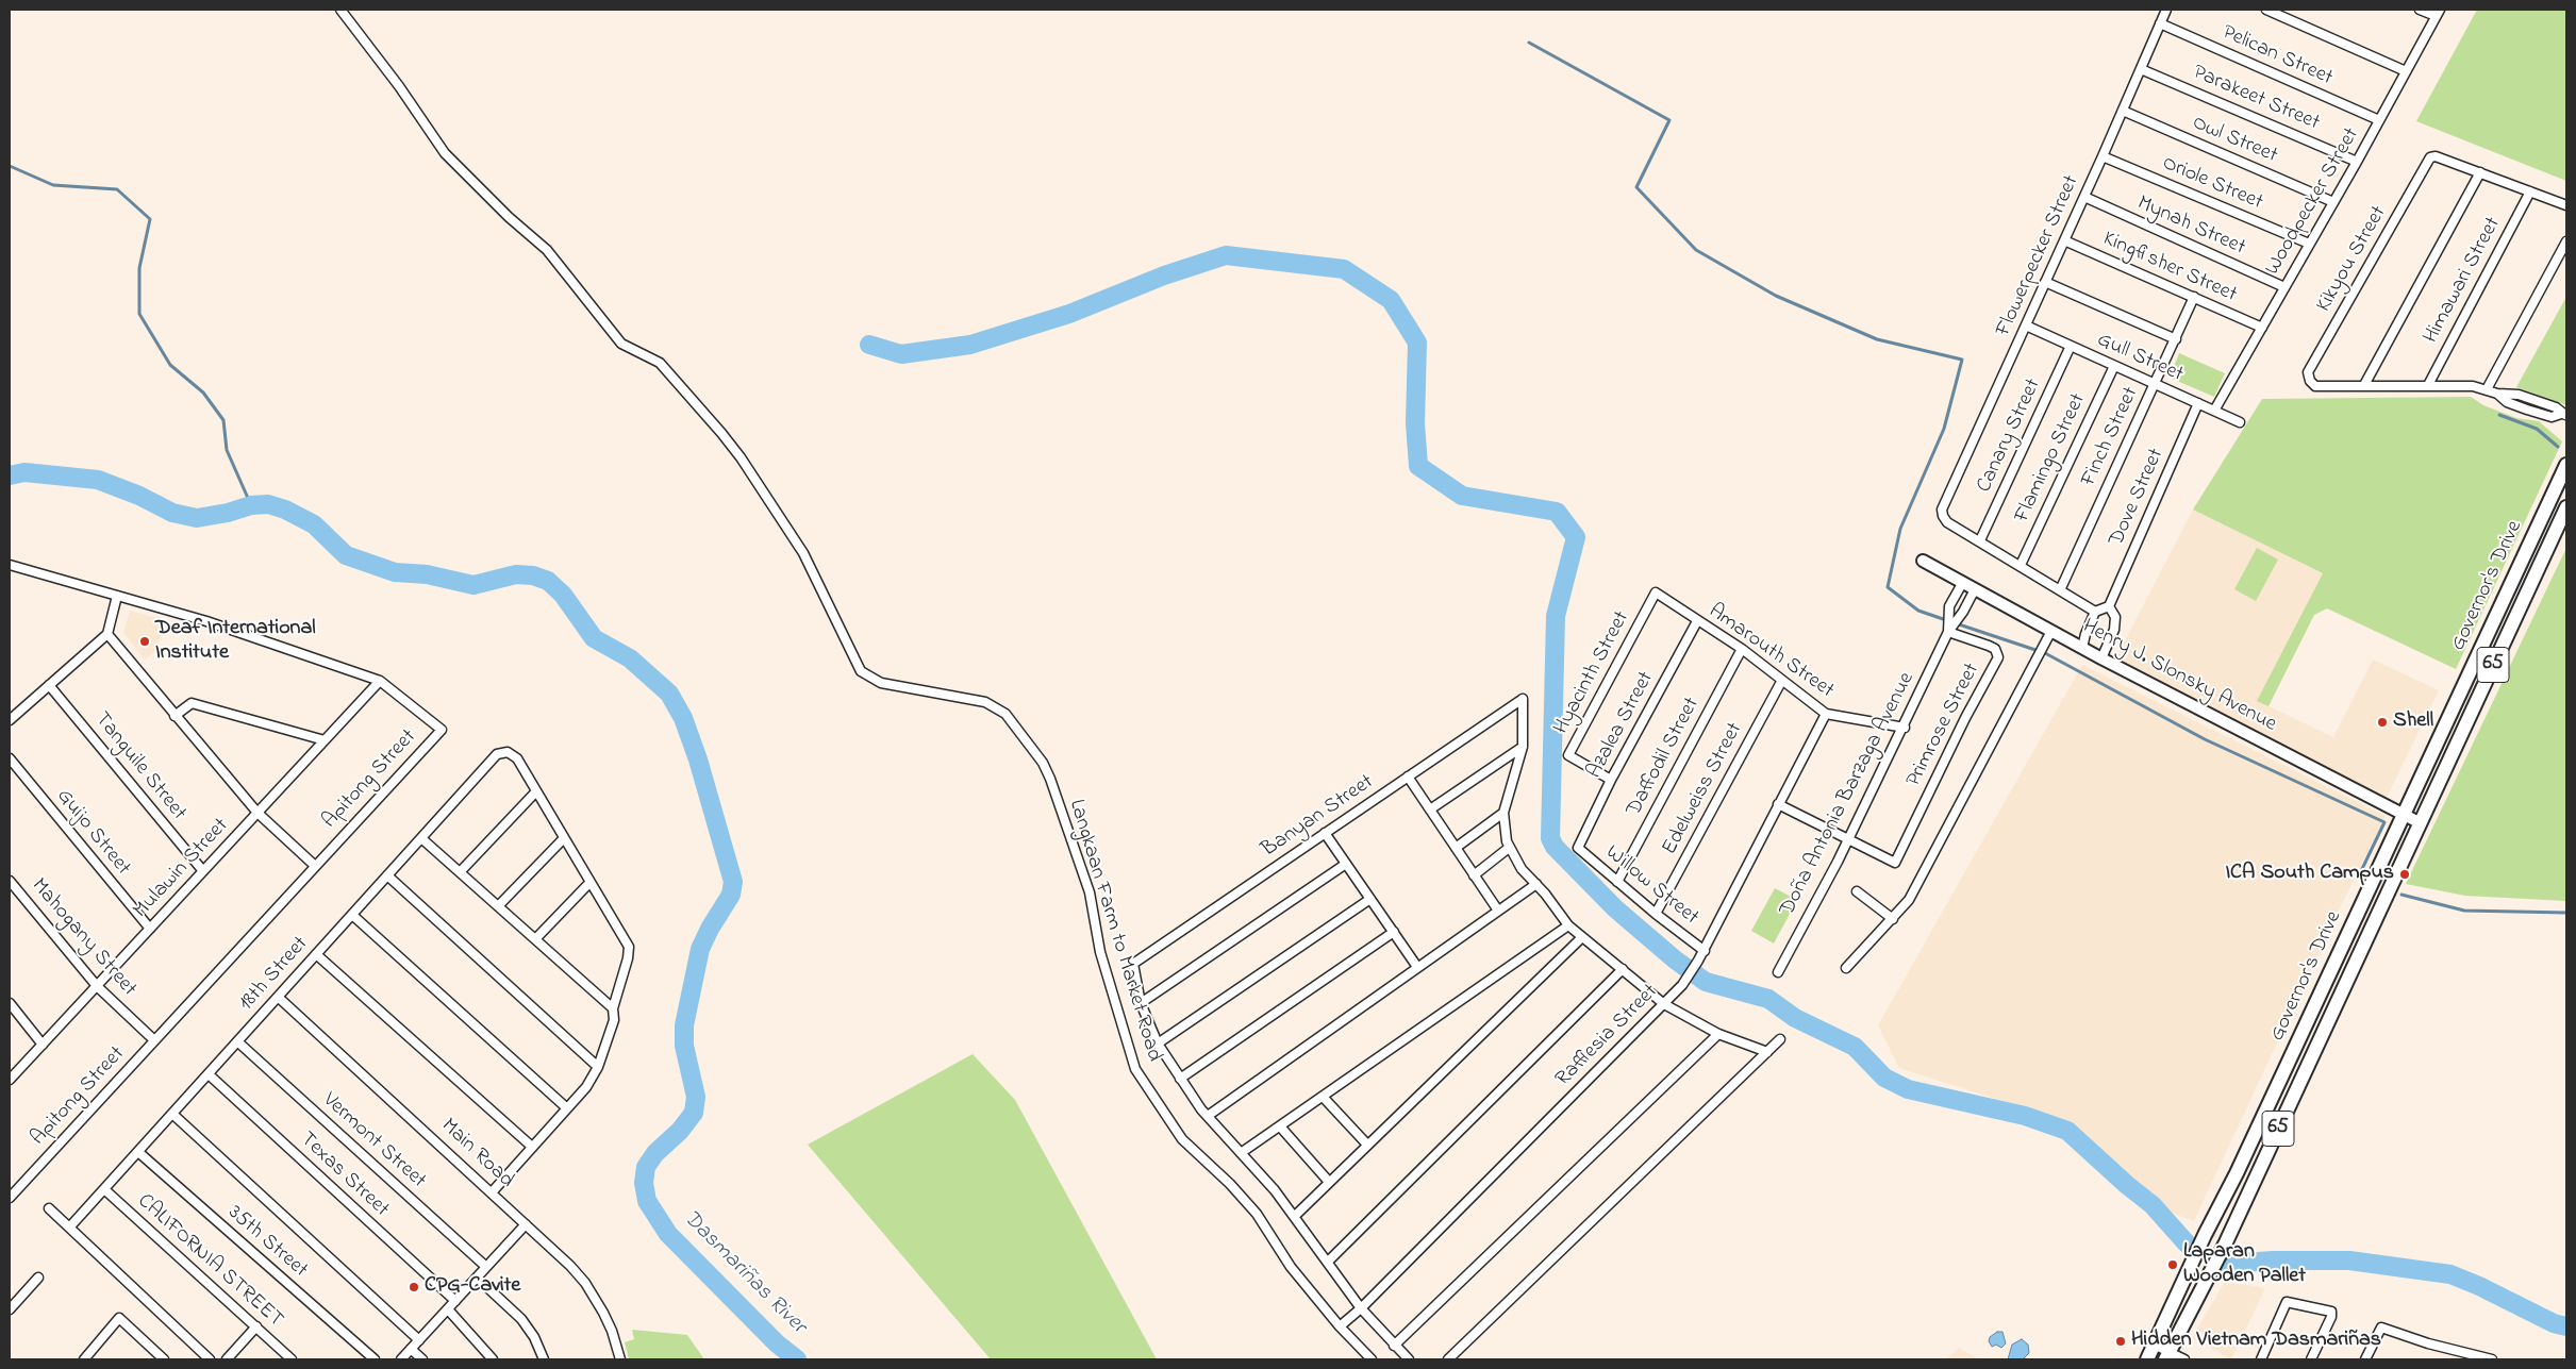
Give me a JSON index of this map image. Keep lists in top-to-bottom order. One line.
{"streets":{"main road":["Governor's Drive","65"],"street":["Pelican Street","Parakeet Street","Owl Street","Oriole Street","Woodpecker Street","Mynah Street","Flowerpecker Street","Kikyou Street","Kingfisher Street","Himawari Street","Gull Street","Canary Street","Finch Street","Flamingo Street","Dove Street","Amarouth Street","Hyacinth Street","Henry J. Slonsky Avenue","Azalea Street","Primrose Street","Daffodil Street","Tanguile Street","Apitong Street","Edelweiss Street","Doña Antonia Barzaga Avenue","Banyan Street","Guijo Street","Mulawin Street","Willow Street","Langkaan Farm to Market Road","Mahogany Street","18th Street","Rafflesia Street","Vermont Street","Main Road","Texas Street","35th Street","CALIFORNIA STREET"]},"crossings":[["Pelican Street","Woodpecker Street"],["Pelican Street","Flowerpecker Street"],["Parakeet Street","Woodpecker Street"],["Parakeet Street","Flowerpecker Street"],["Owl Street","Woodpecker Street"],["Owl Street","Flowerpecker Street"],["Oriole Street","Woodpecker Street"],["Oriole Street","Flowerpecker Street"],["Woodpecker Street","Mynah Street"],["Woodpecker Street","Kingfisher Street"],["Woodpecker Street","Gull Street"],["Mynah Street","Flowerpecker Street"],["Flowerpecker Street","Kingfisher Street"],["Flowerpecker Street","Gull Street"],["Flowerpecker Street","Canary Street"],["Kingfisher Street","Finch Street"],["Gull Street","Canary Street"],["Gull Street","Finch Street"],["Gull Street","Flamingo Street"],["Gull Street","Dove Street"],["Governor's Drive","Henry J. Slonsky Avenue"],["Amarouth Street","Hyacinth Street"],["Amarouth Street","Azalea Street"],["Amarouth Street","Daffodil Street"],["Amarouth Street","Edelweiss Street"],["Amarouth Street","Doña Antonia Barzaga Avenue"],["Amarouth Street","Rafflesia Street"],["Hyacinth Street","Azalea Street"],["Henry J. Slonsky Avenue","Doña Antonia Barzaga Avenue"],["Azalea Street","Willow Street"],["Primrose Street","Doña Antonia Barzaga Avenue"],["Daffodil Street","Willow Street"],["Tanguile Street","Mulawin Street"],["Apitong Street","Mulawin Street"],["Apitong Street","Mahogany Street"],["Edelweiss Street","Willow Street"],["Guijo Street","Mulawin Street"],["Mulawin Street","Mahogany Street"],["Willow Street","Rafflesia Street"],["Langkaan Farm to Market Road","Rafflesia Street"],["18th Street","Vermont Street"],["18th Street","Main Road"],["18th Street","Texas Street"],["18th Street","35th Street"],["18th Street","CALIFORNIA STREET"]],"water":["Dasmariñas River"],"places":["Deaf International Institute","Shell","ICA South Campus","Laparan Wooden Pallet","CPG-Cavite","Hidden Vietnam Dasmariñas"]}
